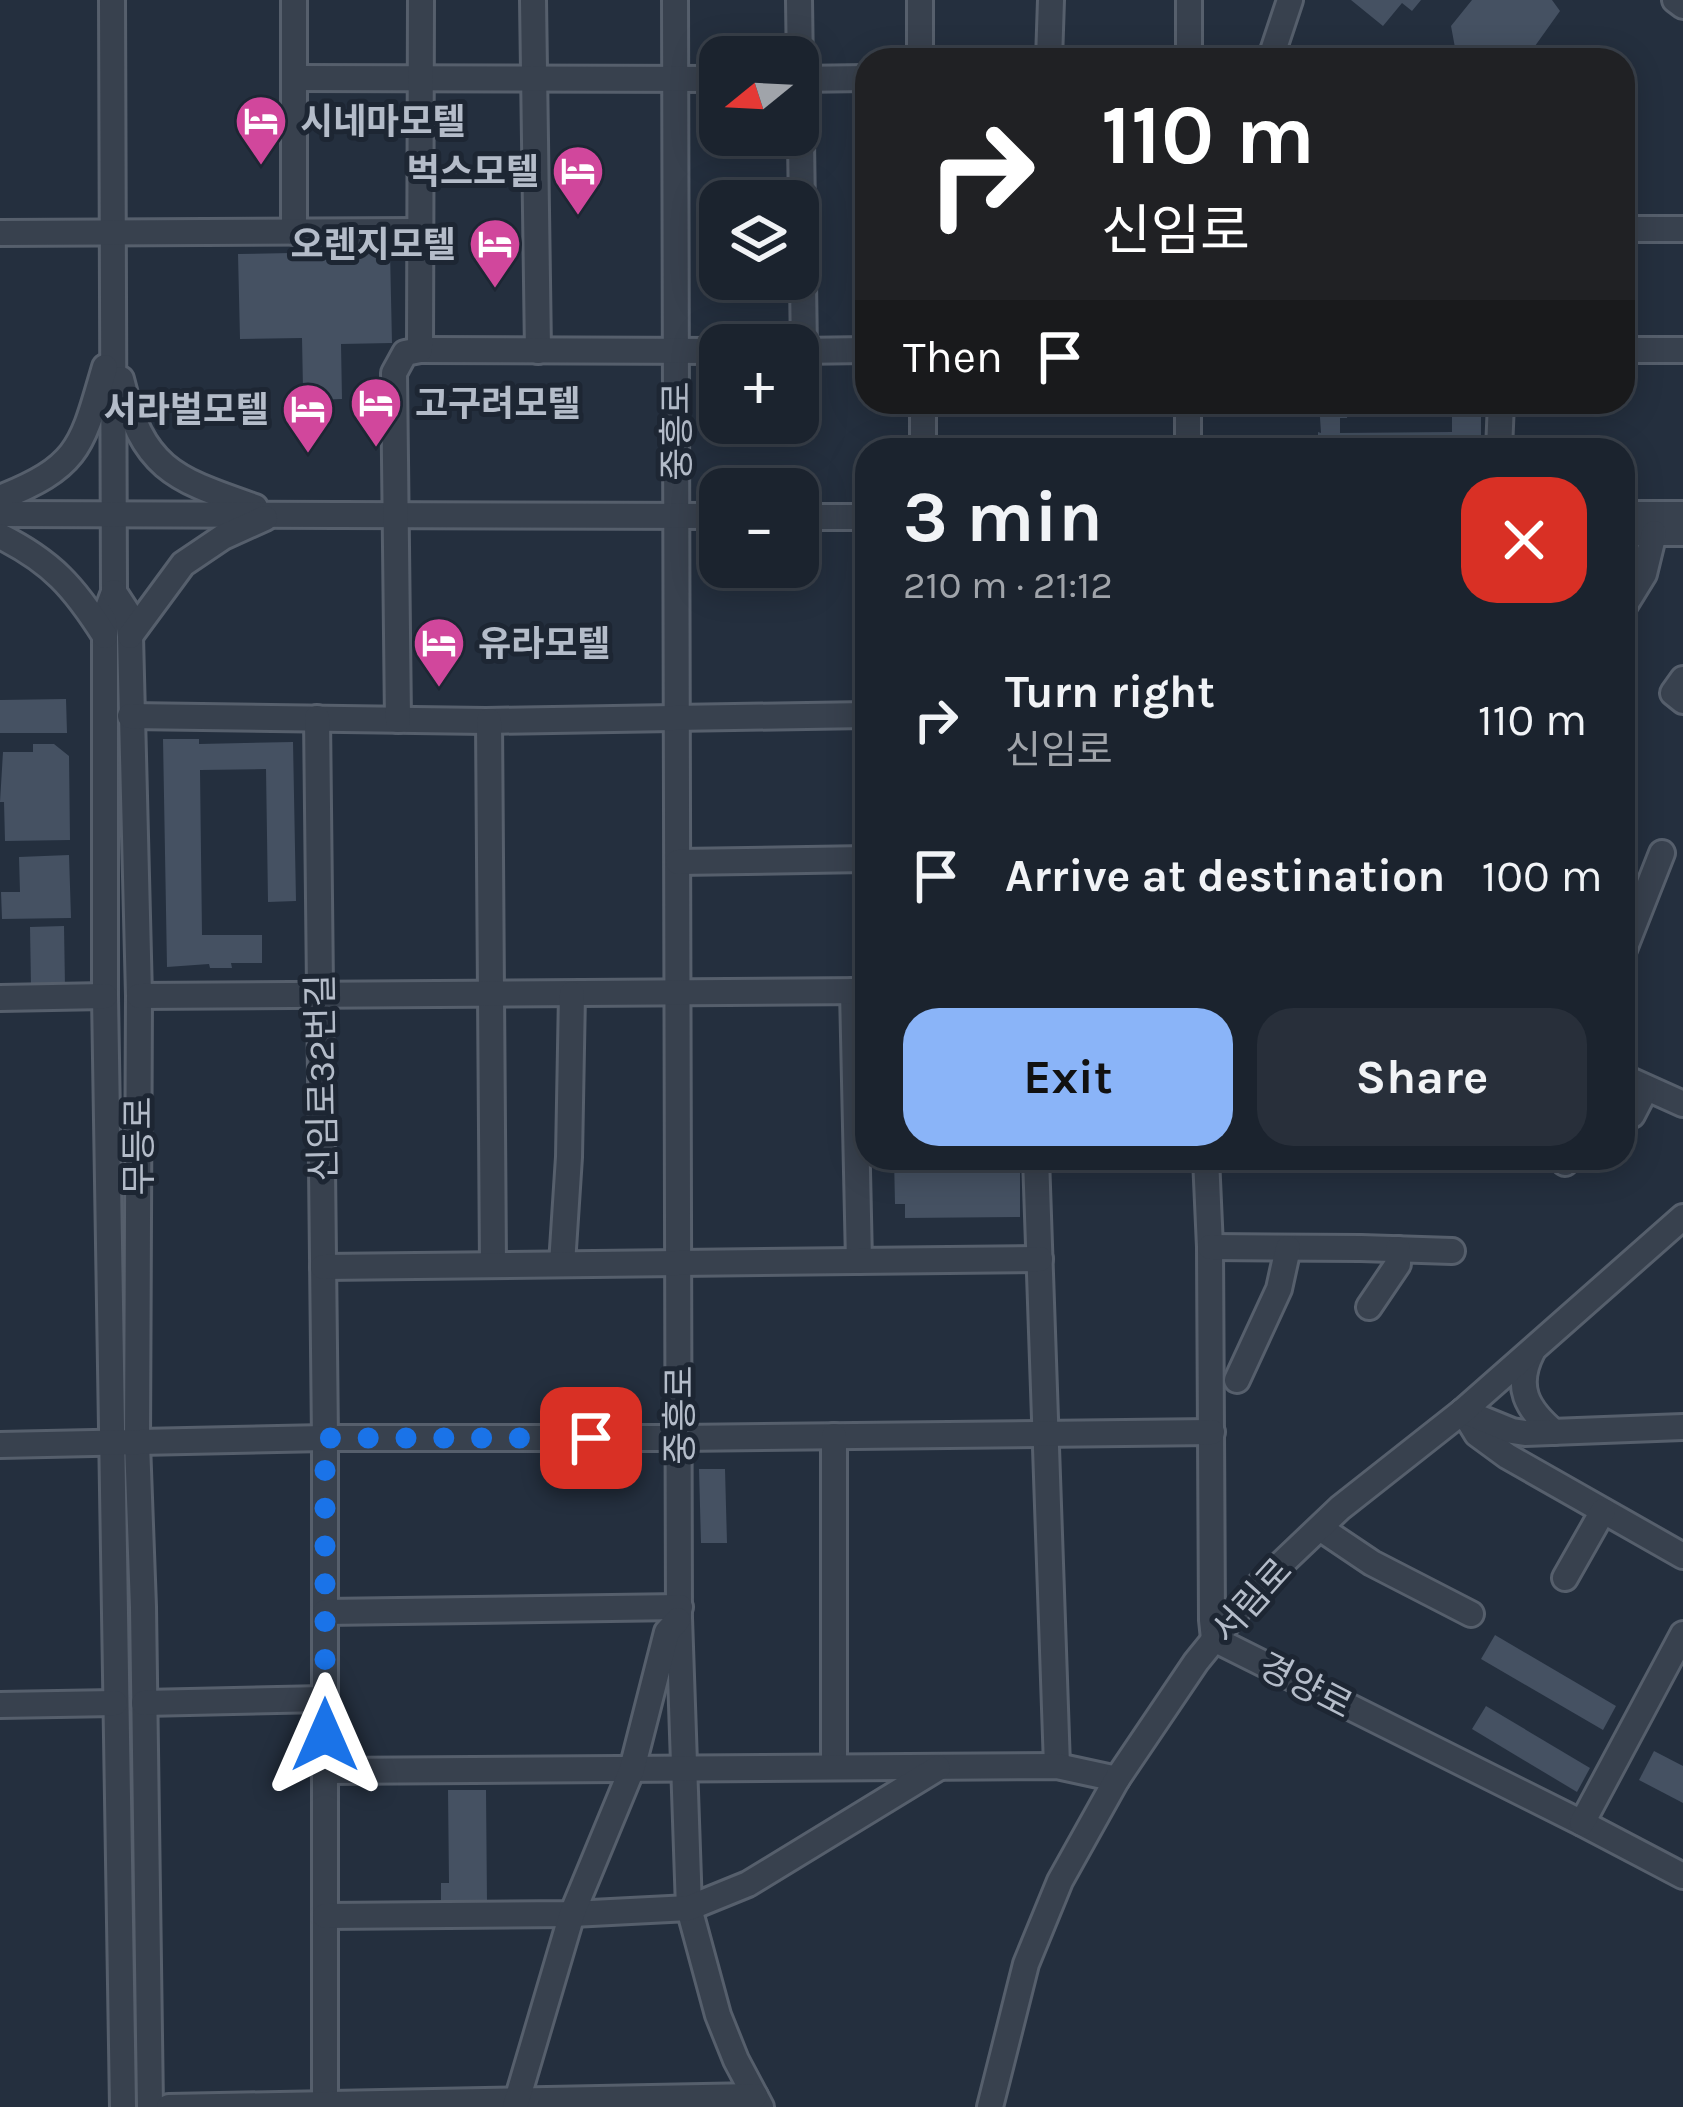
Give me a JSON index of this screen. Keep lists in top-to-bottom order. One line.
{"streets":{"street":["중흥로","신임로32번길","무등로","서림로","경양로"]},"crossings":[["서림로","경양로"]],"places":{"hotel":["시네마모텔","벅스모텔","오렌지모텔","고구려모텔","서라벌모텔","유라모텔"]},"north":"left","page":{"map_buttons":["+","−"],"turn":["110 m","신임로"],"then":"Then","heading":["3 min","210 m · 21:12"],"list":[{"name":"Turn right","note":"신임로","value":"110 m"},{"name":"Arrive at destination","value":"100 m"}],"buttons":["Exit","Share"]}}
